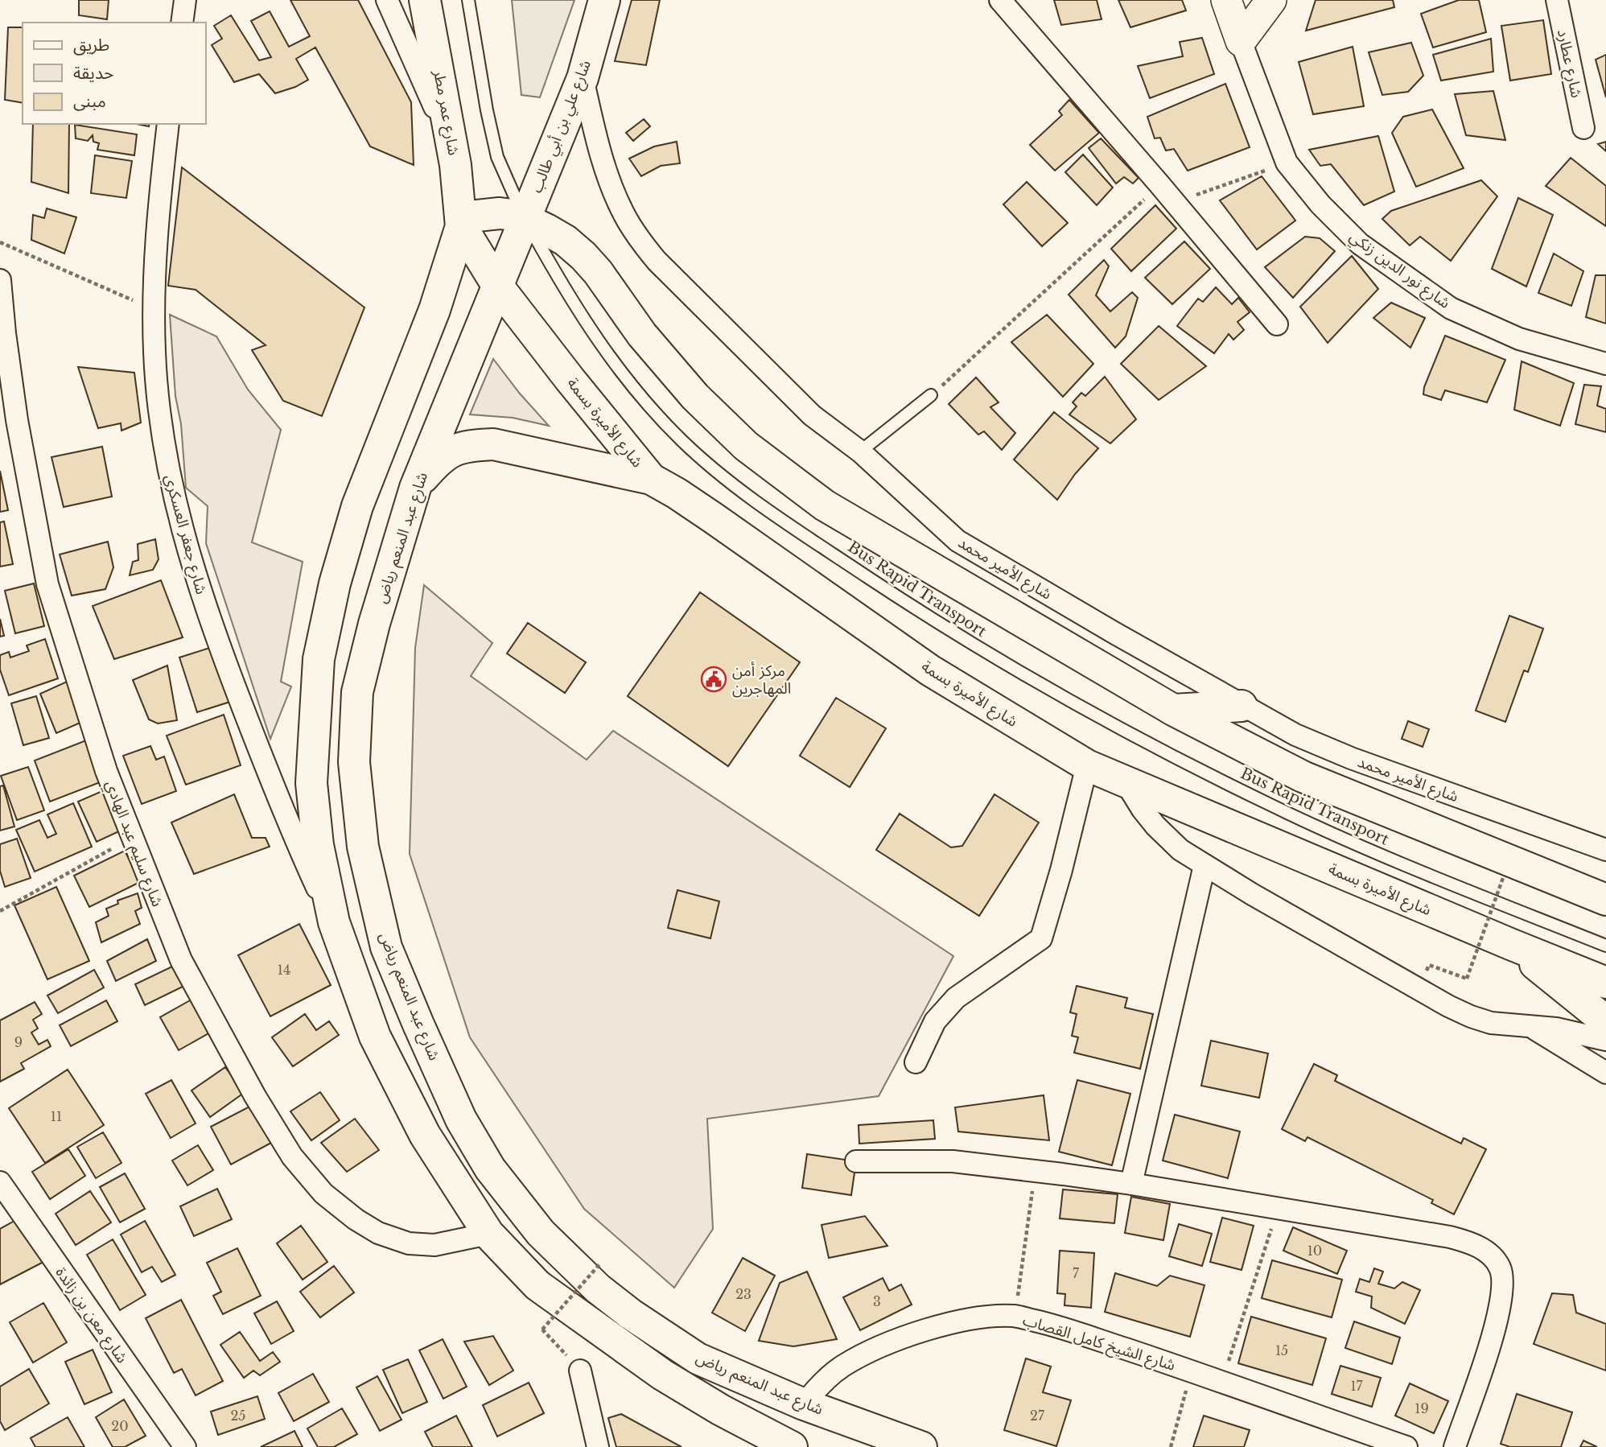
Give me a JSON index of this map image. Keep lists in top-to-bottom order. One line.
{"streets":{"main road":["شارع عمر مطر","شارع علي بن أبي طالب","شارع الأميرة بسمة","شارع عبد المنعم رياض"],"street":["شارع عطارد","شارع نور الدين زنكي","شارع جعفر العسكري","شارع الأمير محمد","شارع سليم عبد الهادي","شارع معن بن زائدة","شارع الشيخ كامل القصاب"],"lane":["Bus Rapid Transport"]},"crossings":[["شارع عمر مطر","شارع الأميرة بسمة"],["شارع علي بن أبي طالب","شارع عبد المنعم رياض"],["شارع علي بن أبي طالب","شارع الأمير محمد"],["شارع علي بن أبي طالب","Bus Rapid Transport"],["شارع الأميرة بسمة","شارع عبد المنعم رياض"],["شارع عبد المنعم رياض","Bus Rapid Transport"],["شارع عبد المنعم رياض","شارع الشيخ كامل القصاب"]],"places":{"public building":["مركز أمن المهاجرين"]},"house_numbers":["14","9","11","10","7","23","3","15","17","19","25","27","20"],"legend":["طريق","حديقة","مبنى"]}
